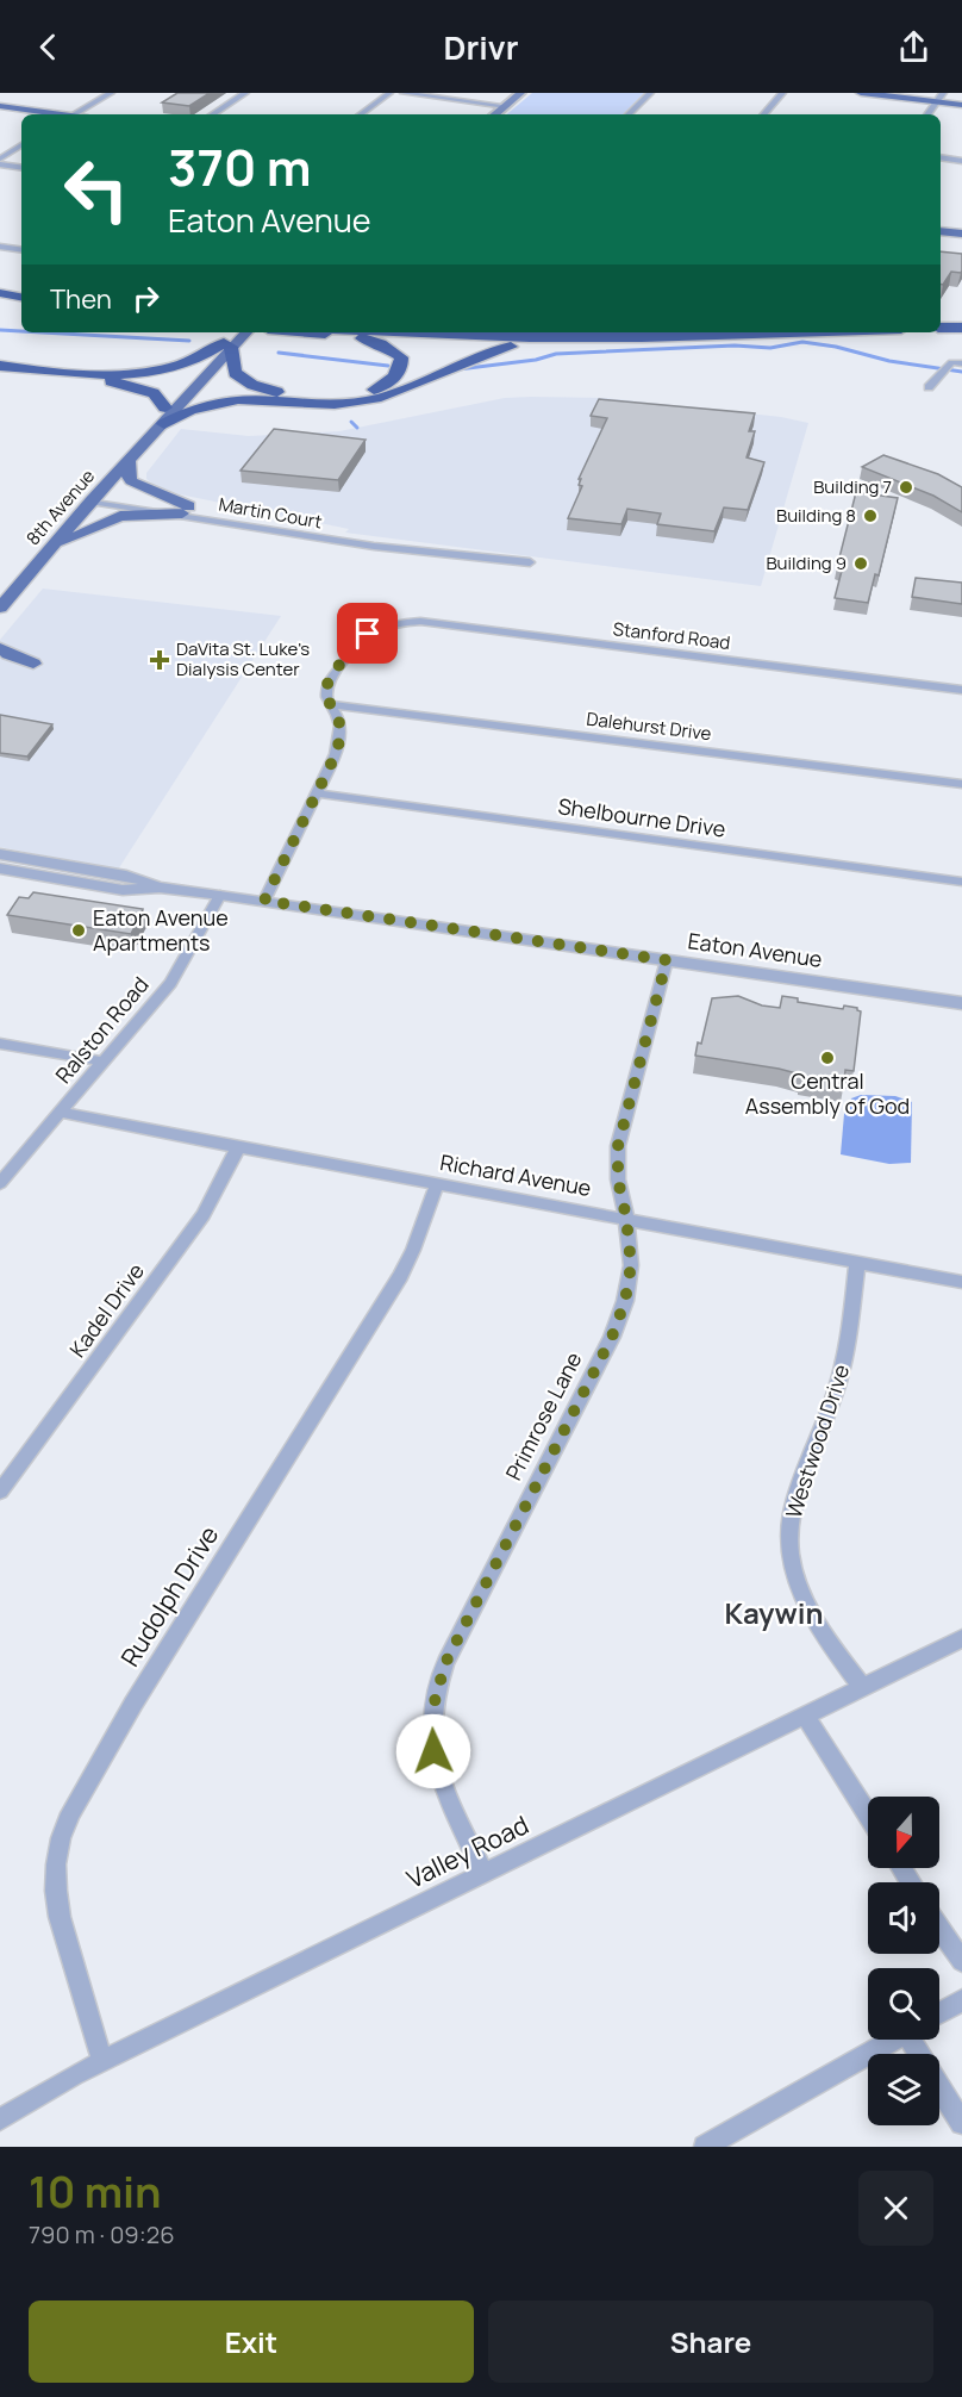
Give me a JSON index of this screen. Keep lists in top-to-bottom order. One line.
{"streets":{"main road":["8th Avenue"],"street":["Martin Court","Stanford Road","Dalehurst Drive","Shelbourne Drive","Eaton Avenue","Ralston Road","Richard Avenue","Kadel Drive","Primrose Lane","Westwood Drive","Rudolph Drive","Valley Road"]},"crossings":[["8th Avenue","Martin Court"],["Stanford Road","Dalehurst Drive"],["Eaton Avenue","Ralston Road"],["Eaton Avenue","Primrose Lane"],["Ralston Road","Richard Avenue"],["Richard Avenue","Kadel Drive"],["Richard Avenue","Primrose Lane"],["Richard Avenue","Westwood Drive"],["Richard Avenue","Rudolph Drive"],["Primrose Lane","Valley Road"],["Westwood Drive","Valley Road"],["Rudolph Drive","Valley Road"]],"districts":["Kaywin"],"places":{"other":["Building 7","Building 8","Building 9","Eaton Avenue Apartments","Central Assembly of God"],"health":["DaVita St. Luke's Dialysis Center"]},"north":"bottom","page":{"header":"Drivr","turn":["370 m","Eaton Avenue"],"then":"Then","heading":["10 min","790 m · 09:26"],"buttons":["Exit","Share"]}}
